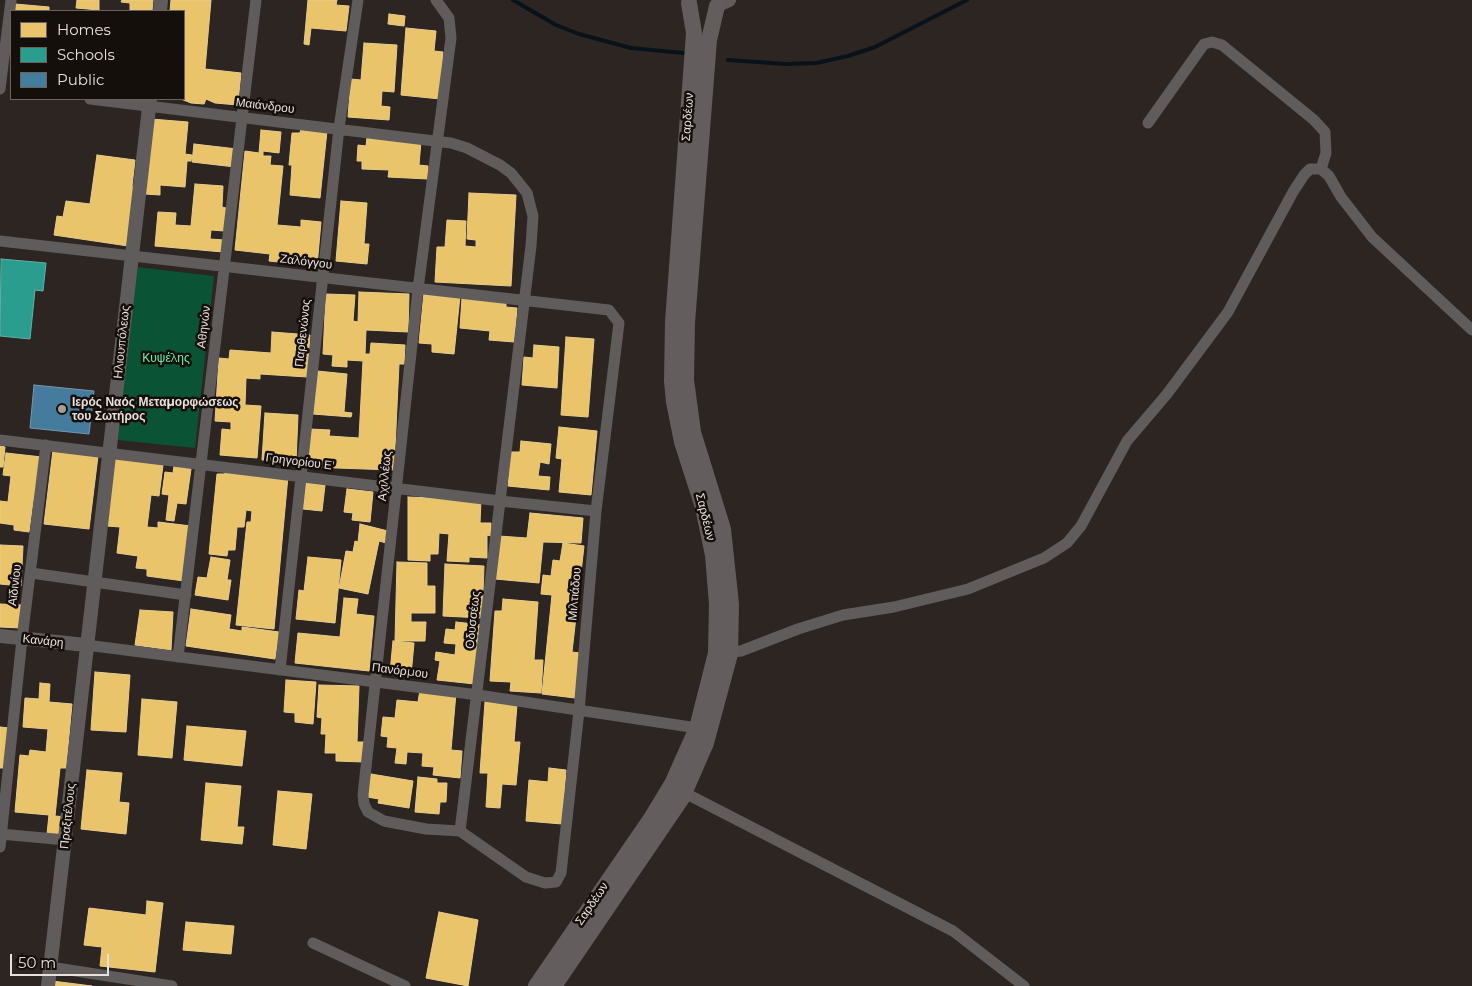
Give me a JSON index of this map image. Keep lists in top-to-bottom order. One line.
{"streets":{"main road":["Σαρδέων"],"street":["Μαιάνδρου","Ζαλόγγου","Αθηνών","Παρθενώνος","Ηλιουπόλεως","Γρηγορίου Ε'","Αχιλλέως","Αϊδινίου","Μιλτιάδου","Οδυσσέως","Κανάρη","Πανόρμου","Πραξιτέλους"]},"crossings":[["Μαιάνδρου","Ζαλόγγου"],["Μαιάνδρου","Αθηνών"],["Μαιάνδρου","Παρθενώνος"],["Μαιάνδρου","Ηλιουπόλεως"],["Μαιάνδρου","Αχιλλέως"],["Μαιάνδρου","Οδυσσέως"],["Σαρδέων","Πανόρμου"],["Ζαλόγγου","Αθηνών"],["Ζαλόγγου","Παρθενώνος"],["Ζαλόγγου","Ηλιουπόλεως"],["Ζαλόγγου","Αχιλλέως"],["Ζαλόγγου","Μιλτιάδου"],["Ζαλόγγου","Οδυσσέως"],["Αθηνών","Γρηγορίου Ε'"],["Αθηνών","Πανόρμου"],["Παρθενώνος","Γρηγορίου Ε'"],["Παρθενώνος","Πανόρμου"],["Ηλιουπόλεως","Γρηγορίου Ε'"],["Ηλιουπόλεως","Κανάρη"],["Ηλιουπόλεως","Πανόρμου"],["Ηλιουπόλεως","Πραξιτέλους"],["Γρηγορίου Ε'","Αχιλλέως"],["Γρηγορίου Ε'","Αϊδινίου"],["Γρηγορίου Ε'","Μιλτιάδου"],["Γρηγορίου Ε'","Οδυσσέως"],["Αχιλλέως","Μιλτιάδου"],["Αχιλλέως","Οδυσσέως"],["Αχιλλέως","Πανόρμου"],["Αϊδινίου","Κανάρη"],["Μιλτιάδου","Οδυσσέως"],["Μιλτιάδου","Πανόρμου"],["Οδυσσέως","Πανόρμου"],["Κανάρη","Πανόρμου"],["Κανάρη","Πραξιτέλους"],["Πανόρμου","Πραξιτέλους"]],"parks":["Κυψέλης"],"places":["Ιερός Ναός Μεταμορφώσεως του Σωτήρος"],"legend":["Homes","Schools","Public"],"scale_bar":"50 m"}
